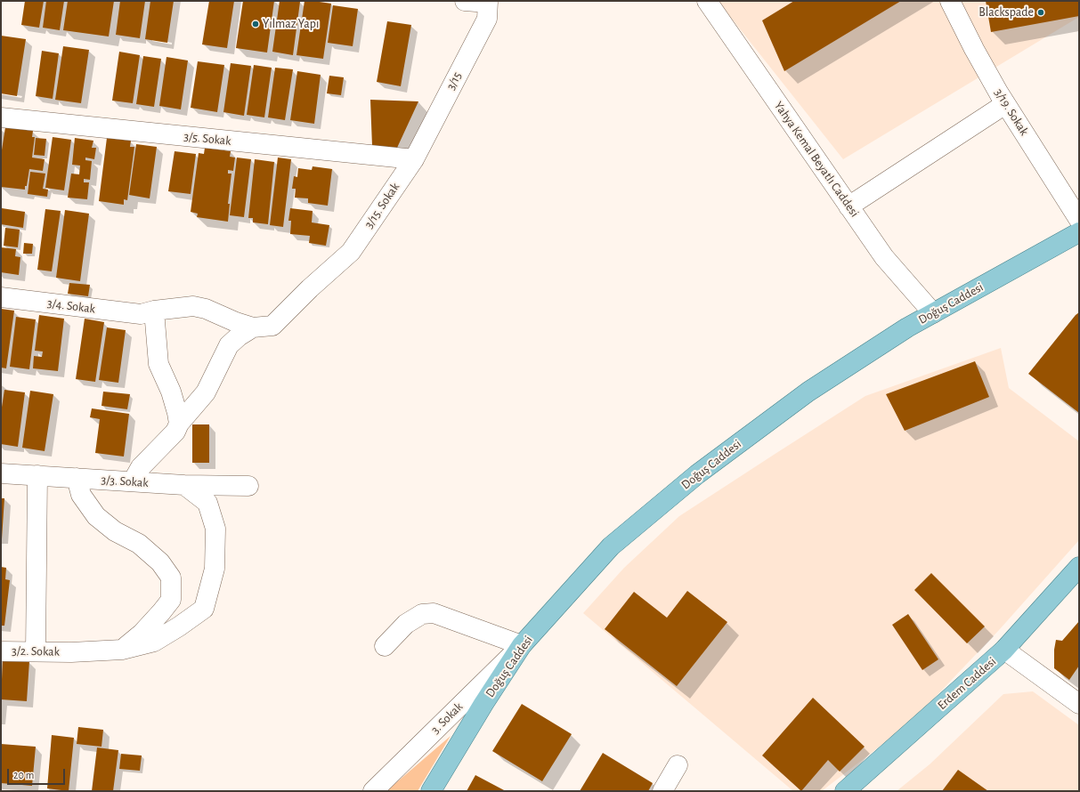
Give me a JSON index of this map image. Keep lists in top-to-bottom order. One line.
{"streets":{"main road":["Doğuş Caddesi","Erdem Caddesi"],"street":["3/15","3/19. Sokak","3/5. Sokak","Yahya Kemal Beyatlı Caddesi","3/15. Sokak","3/4. Sokak","3/3. Sokak","3/2. Sokak","3. Sokak"]},"crossings":[["3/15","3/5. Sokak"],["3/15","3/15. Sokak"],["3/5. Sokak","3/15. Sokak"],["Yahya Kemal Beyatlı Caddesi","Doğuş Caddesi"],["3/15. Sokak","3/4. Sokak"],["Doğuş Caddesi","3. Sokak"],["3/3. Sokak","3/2. Sokak"]],"places":["Blackspade","Yılmaz Yapı"],"scale_bar":"20 m"}
